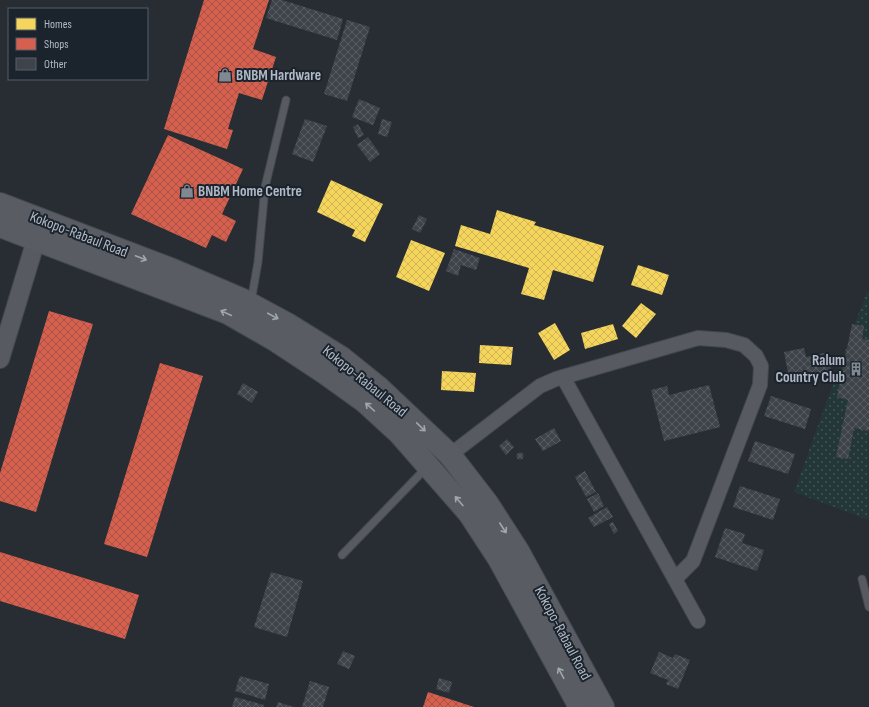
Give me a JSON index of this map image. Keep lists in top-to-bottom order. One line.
{"streets":{"main road":["Kokopo-Rabaul Road"]},"places":{"shop":["BNBM Hardware","BNBM Home Centre"],"building":["Ralum Country Club"]},"legend":["Homes","Shops","Other"]}
